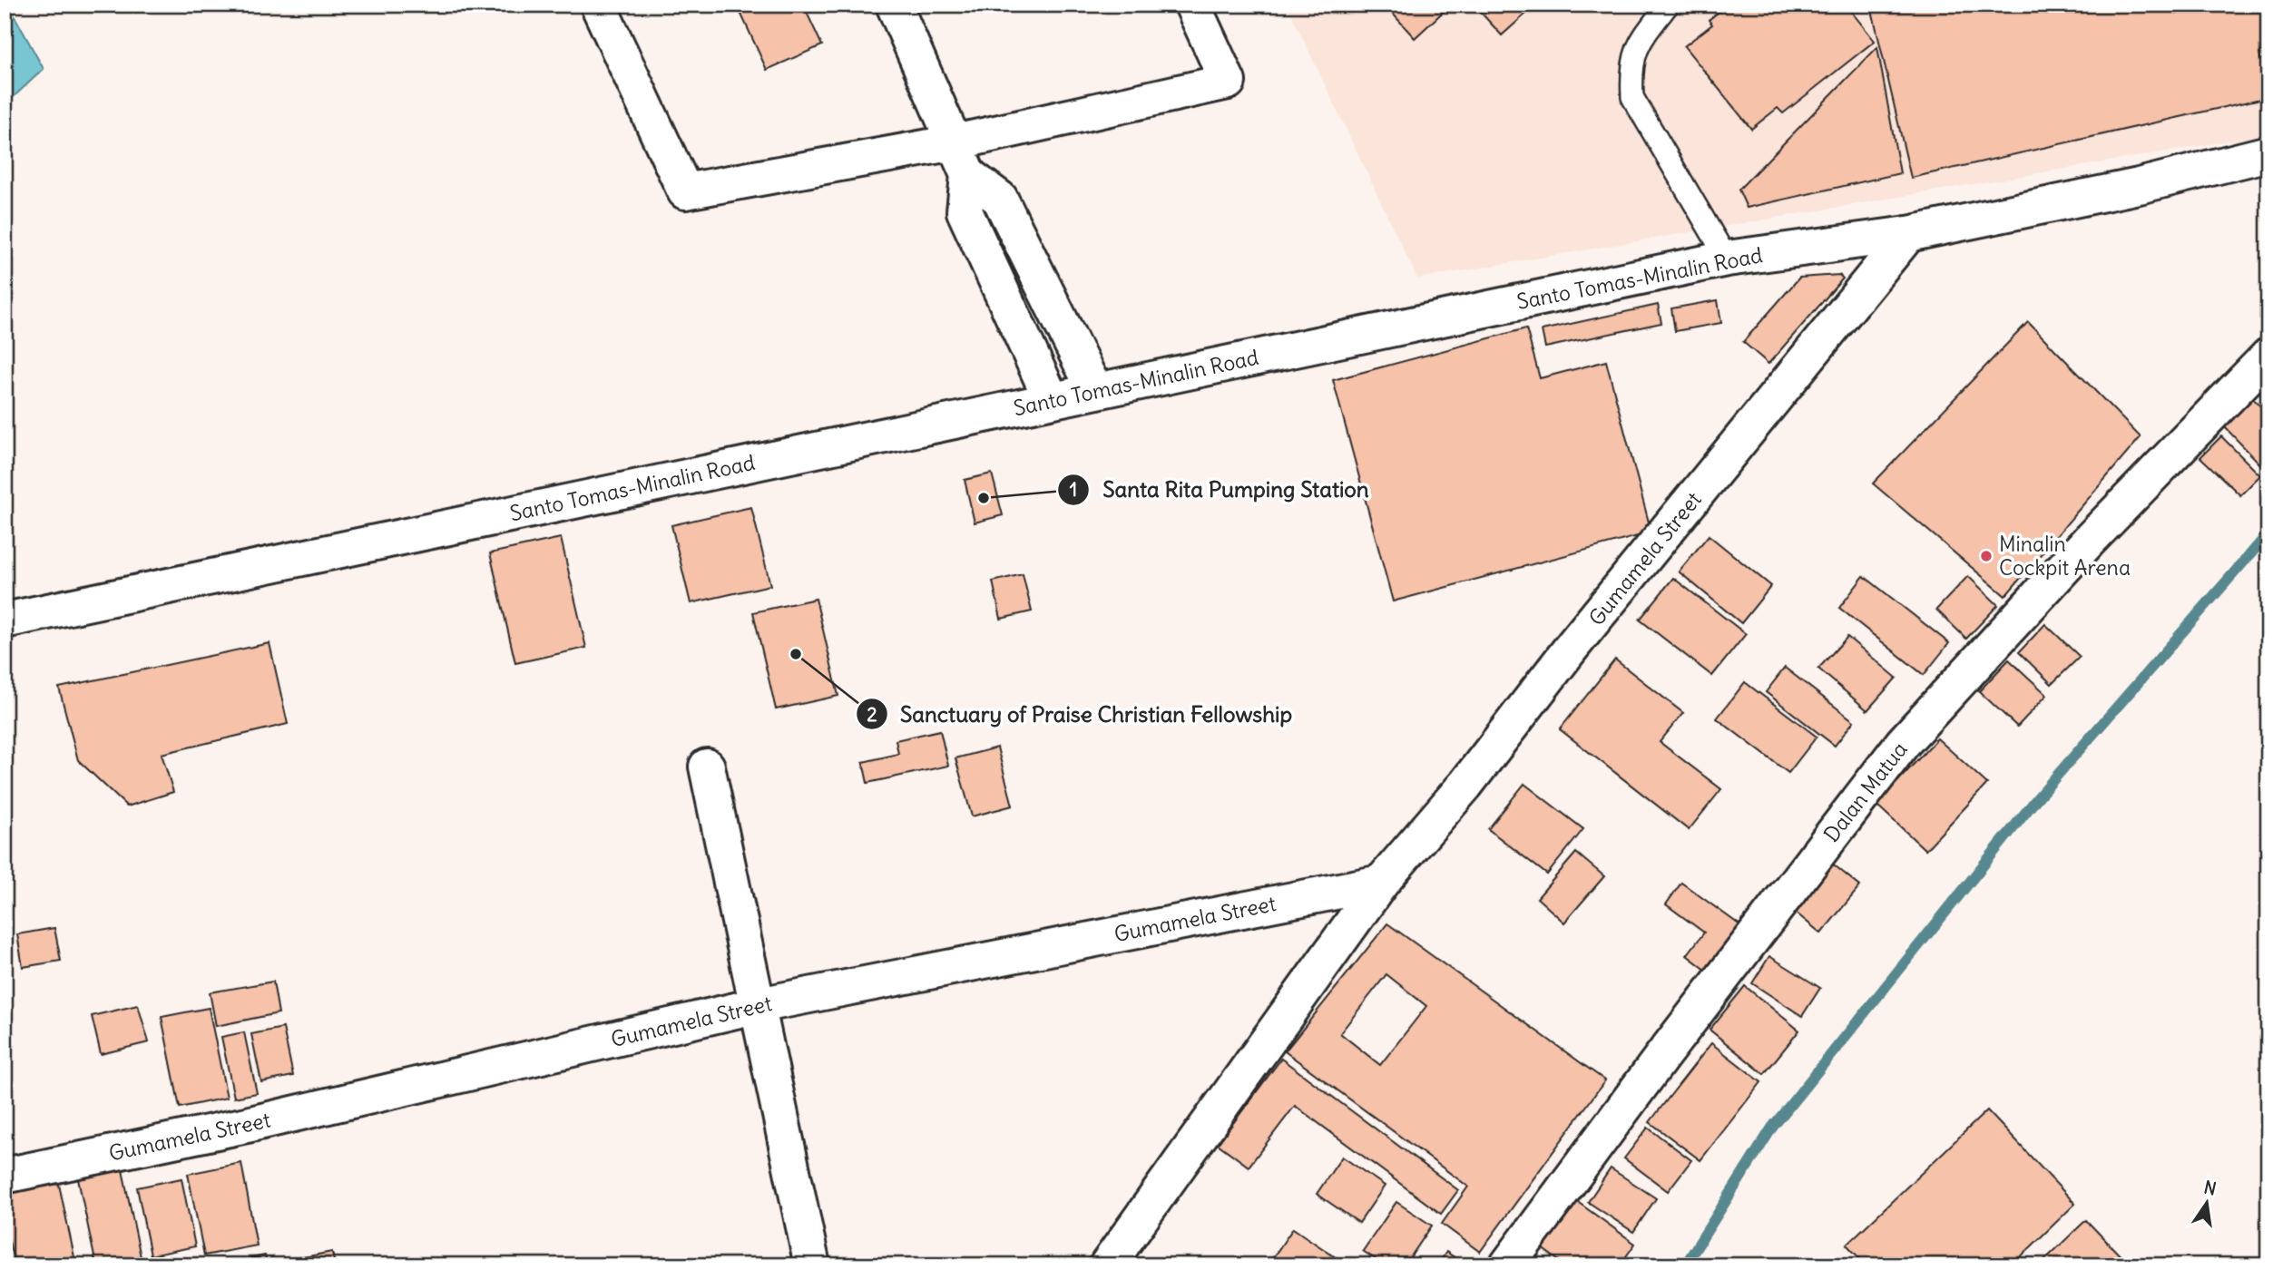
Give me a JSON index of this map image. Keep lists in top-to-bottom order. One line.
{"streets":{"street":["Santo Tomas-Minalin Road","Gumamela Street","Dalan Matua"]},"crossings":[["Santo Tomas-Minalin Road","Gumamela Street"]],"places":["Santa Rita Pumping Station","Minalin Cockpit Arena","Sanctuary of Praise Christian Fellowship"],"north":"top"}
